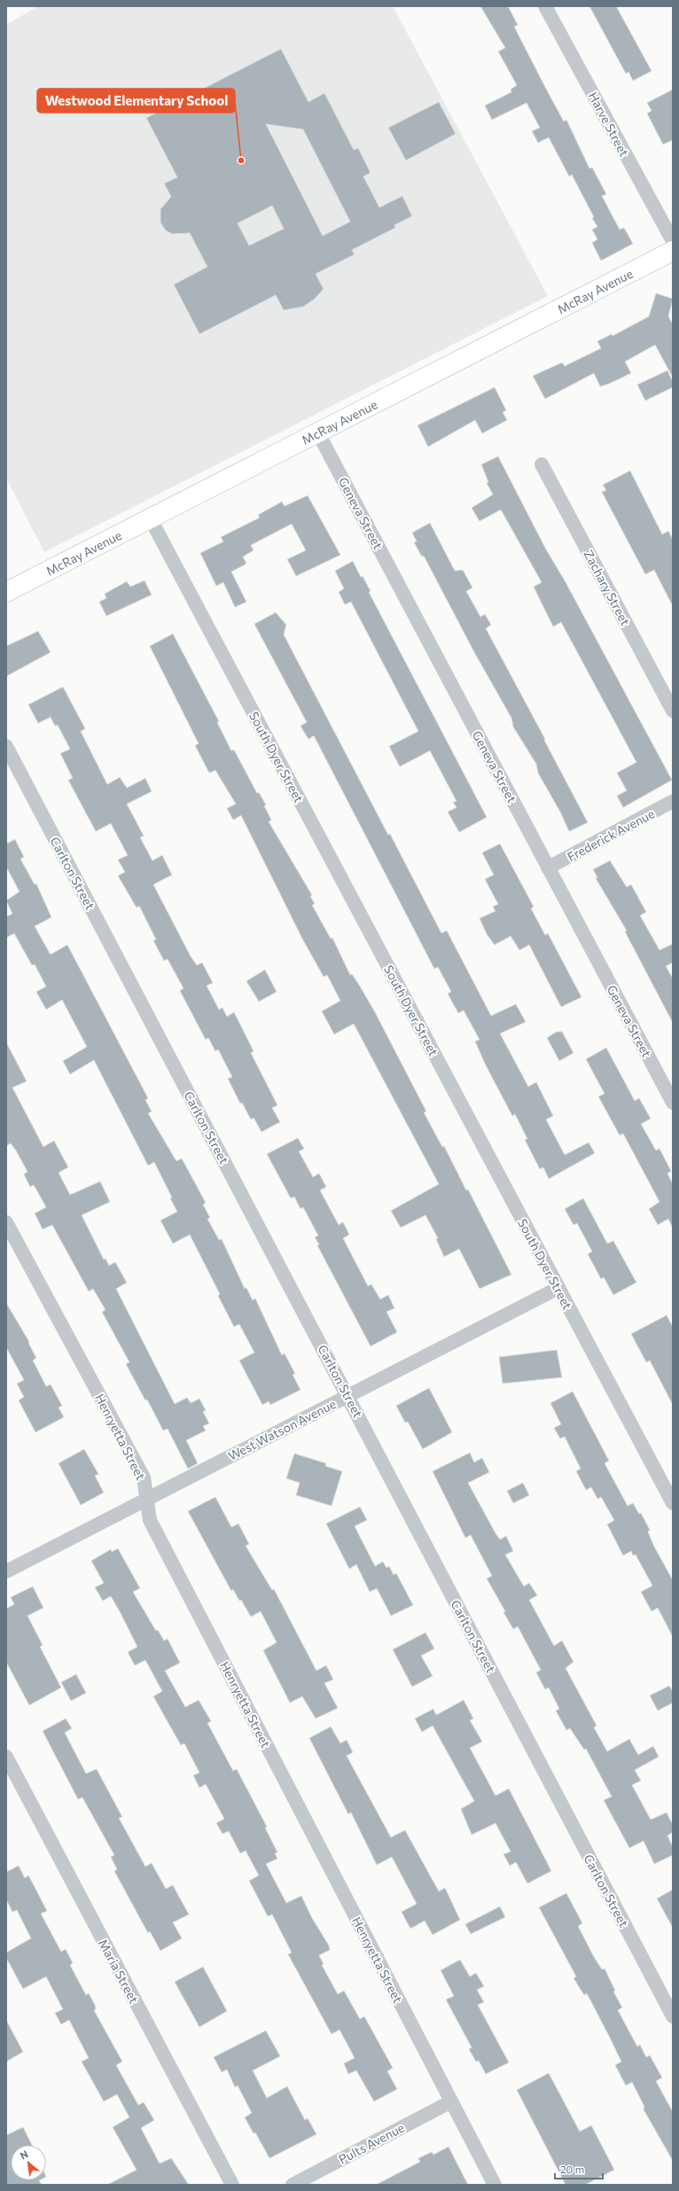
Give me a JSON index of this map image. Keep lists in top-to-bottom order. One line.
{"streets":{"street":["Harve Street","McRay Avenue","Geneva Street","Zachary Street","South Dyer Street","Frederick Avenue","Carlton Street","West Watson Avenue","Henryetta Street","Maria Street","Pults Avenue"]},"crossings":[["McRay Avenue","Geneva Street"],["McRay Avenue","South Dyer Street"],["Geneva Street","Frederick Avenue"],["South Dyer Street","West Watson Avenue"],["Carlton Street","West Watson Avenue"],["West Watson Avenue","Henryetta Street"],["Henryetta Street","Pults Avenue"]],"places":["Westwood Elementary School"],"scale_bar":"20 m","north":"top left"}
